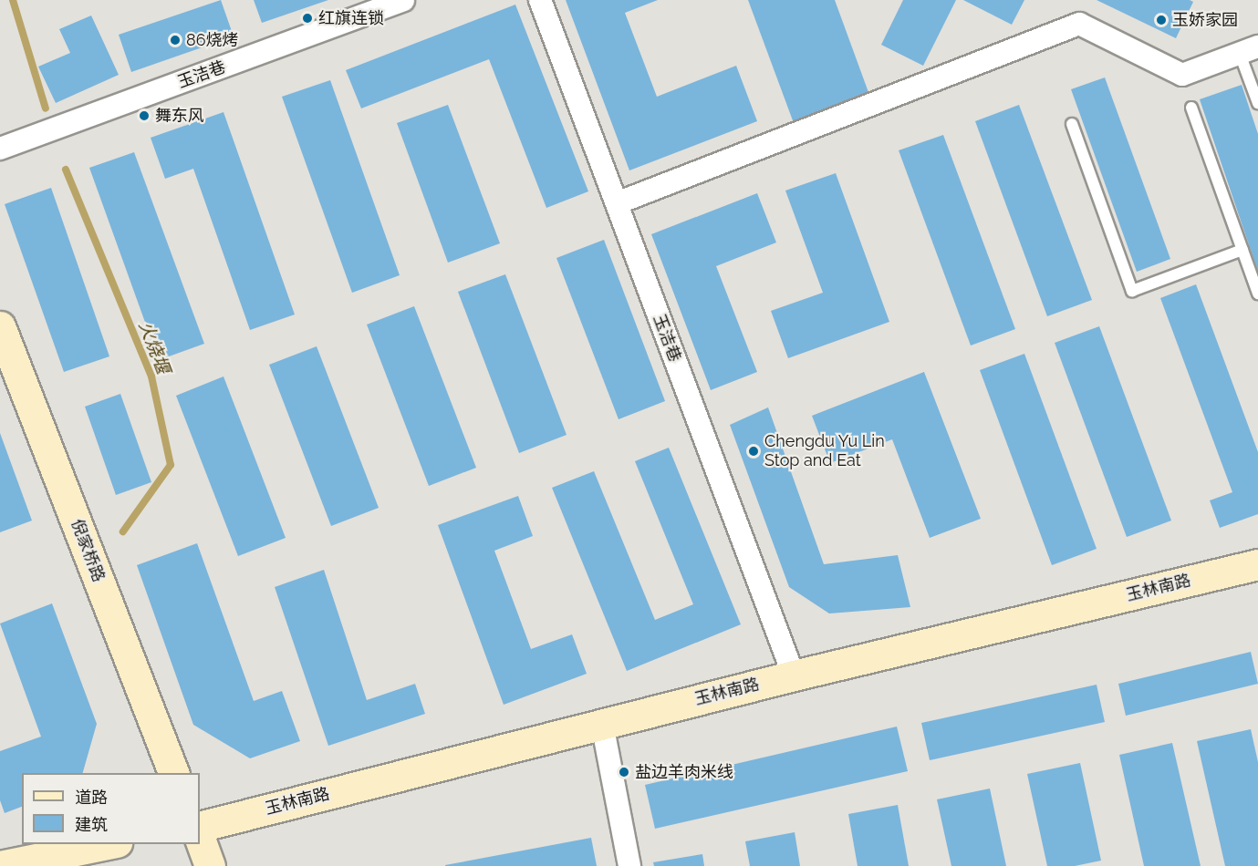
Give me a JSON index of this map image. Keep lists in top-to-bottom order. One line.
{"streets":{"main road":["倪家桥路","玉林南路"],"street":["玉洁巷"]},"crossings":[["玉洁巷","玉林南路"]],"water":["火烧堰"],"places":["红旗连锁","玉娇家园","86烧烤","舞东风","Chengdu Yu Lin Stop and Eat","盐边羊肉米线"],"legend":["道路","建筑"]}
